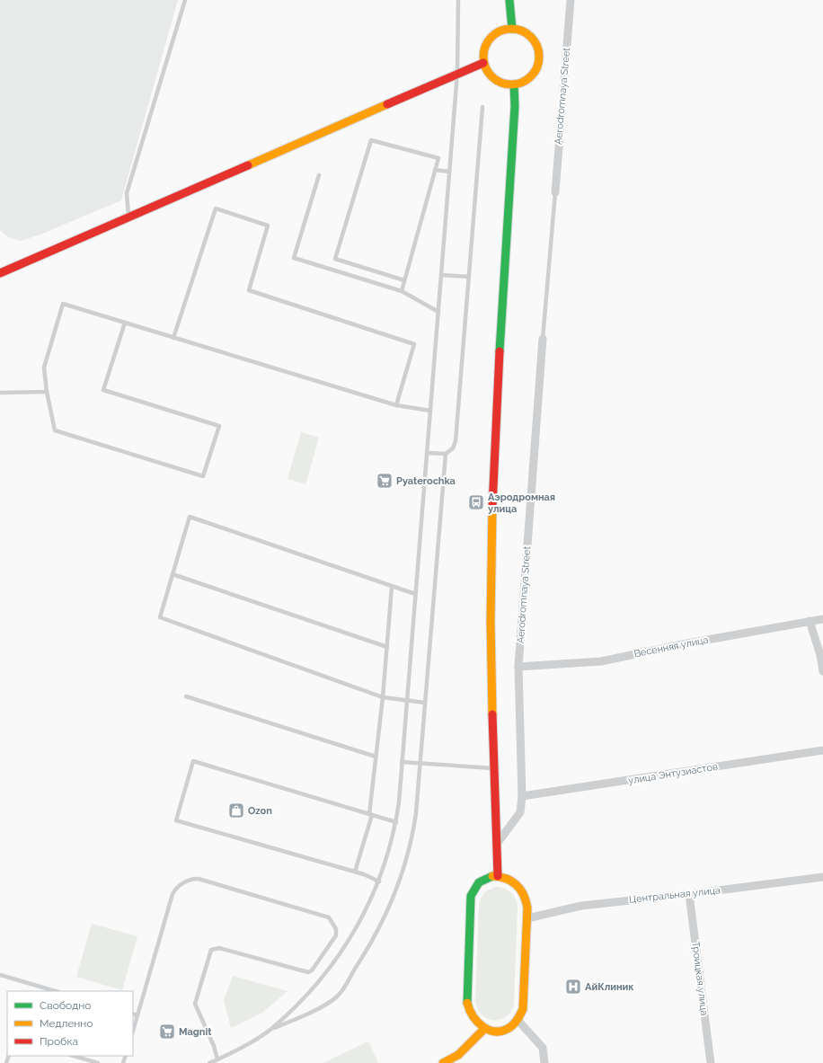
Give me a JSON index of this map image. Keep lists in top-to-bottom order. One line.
{"streets":{"street":["Aerodromnaya Street","Весенняя улица","улица Энтузиастов","Центральная улица","Троицкая улица"]},"crossings":[["Aerodromnaya Street","Весенняя улица"],["Aerodromnaya Street","улица Энтузиастов"],["Центральная улица","Троицкая улица"]],"places":{"supermarket":["Pyaterochka","Magnit"],"bus stop":["Аэродромная улица"],"shop":["Ozon"],"hospital":["АйКлиник"]},"legend":["Свободно","Медленно","Пробка"]}
